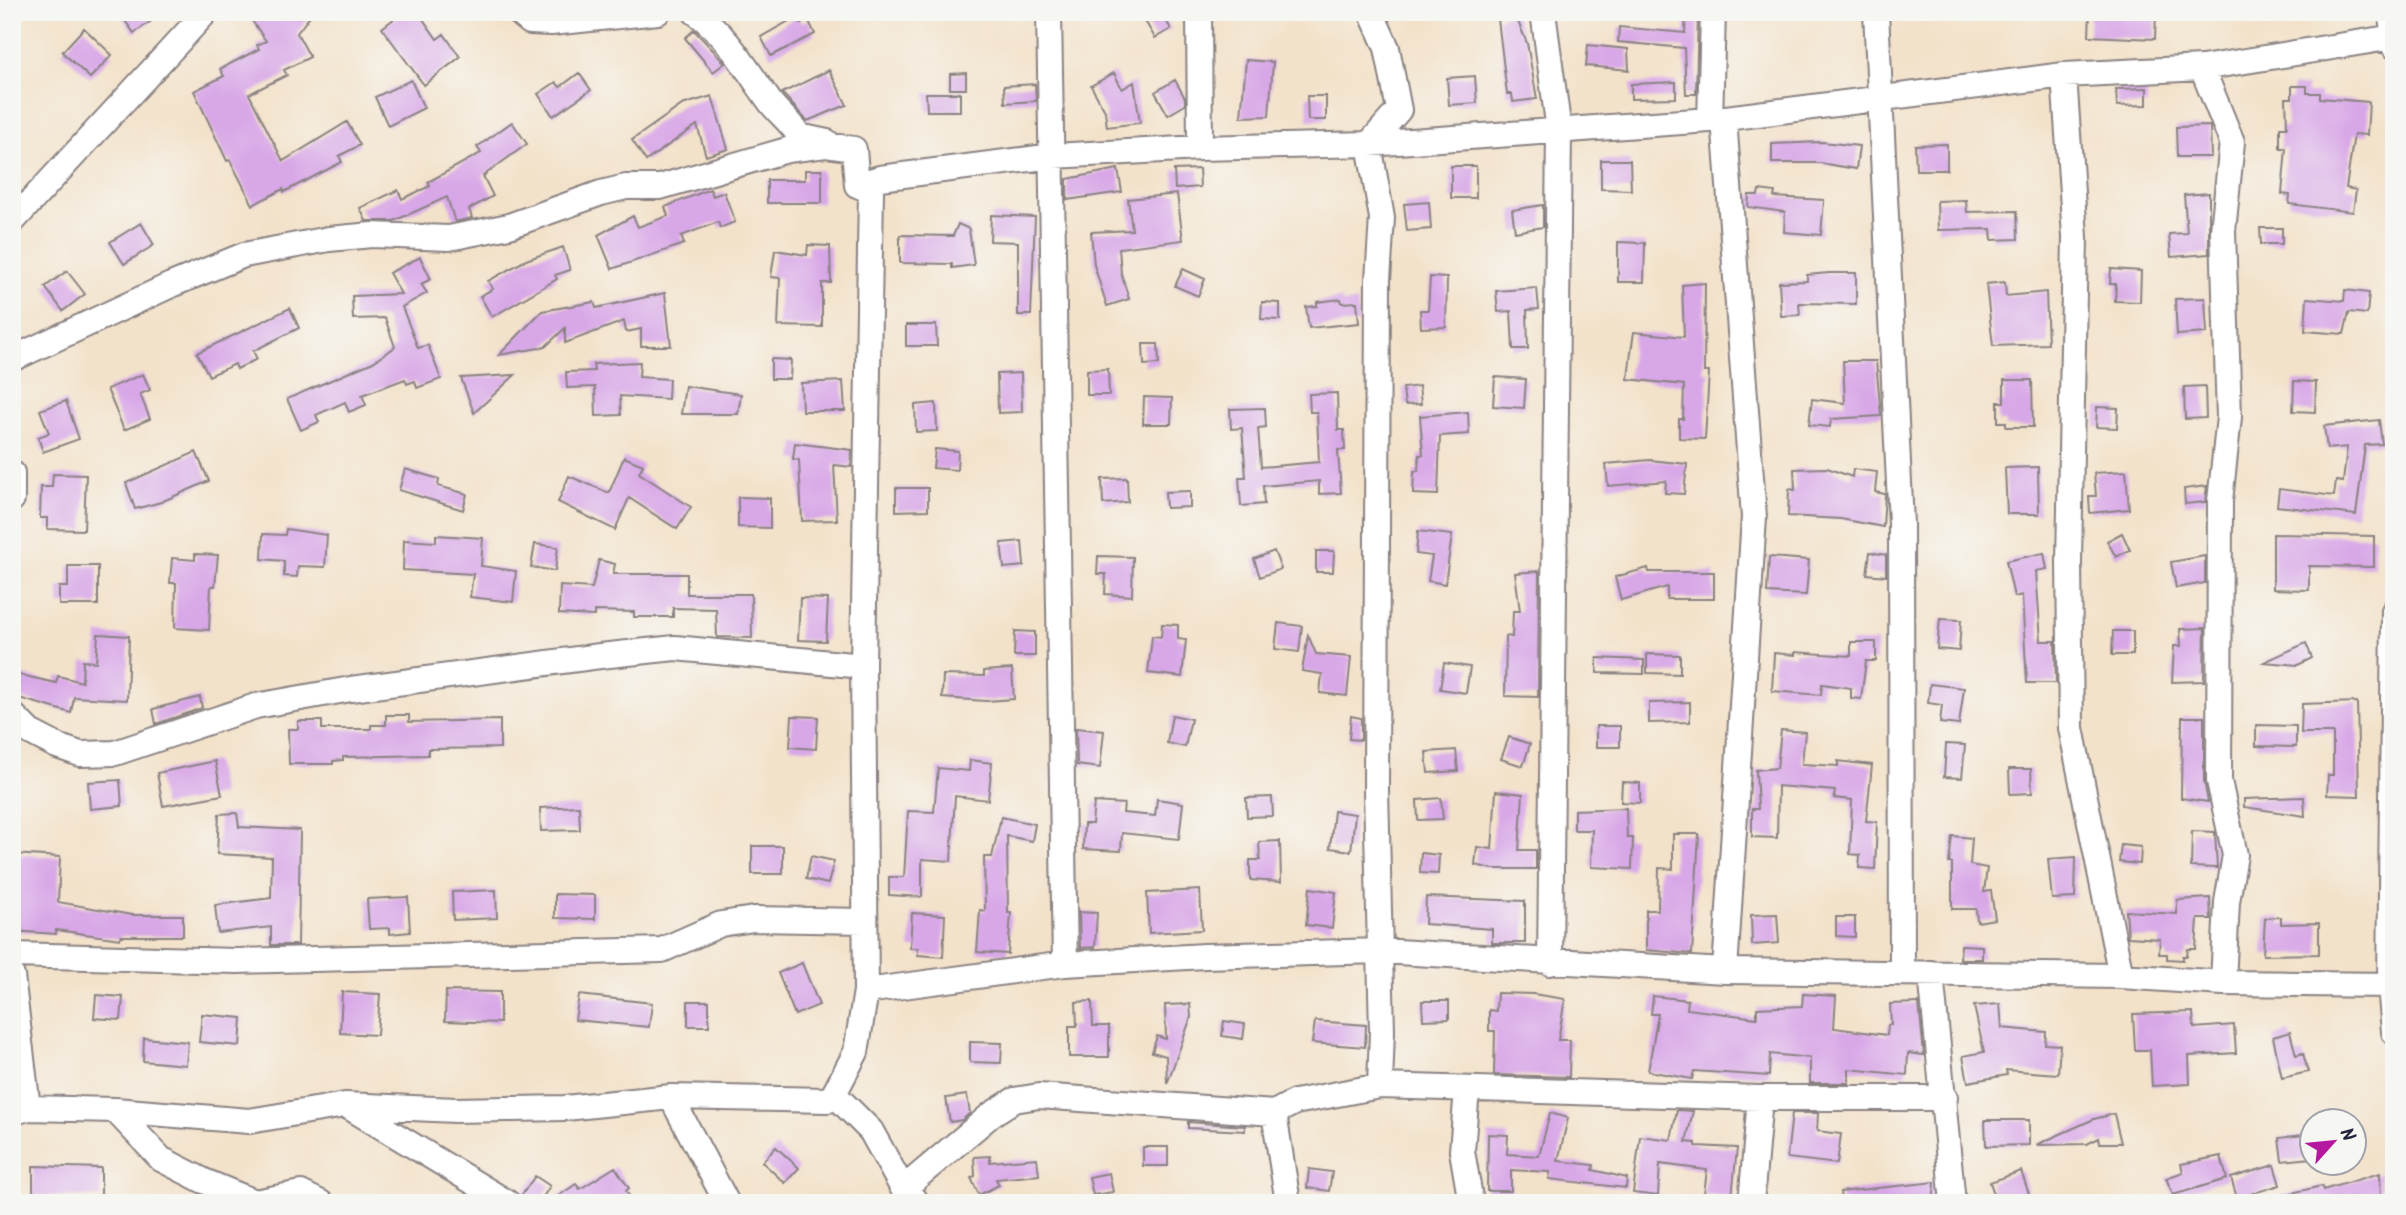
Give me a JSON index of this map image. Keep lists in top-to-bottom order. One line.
{"north":"top right"}
